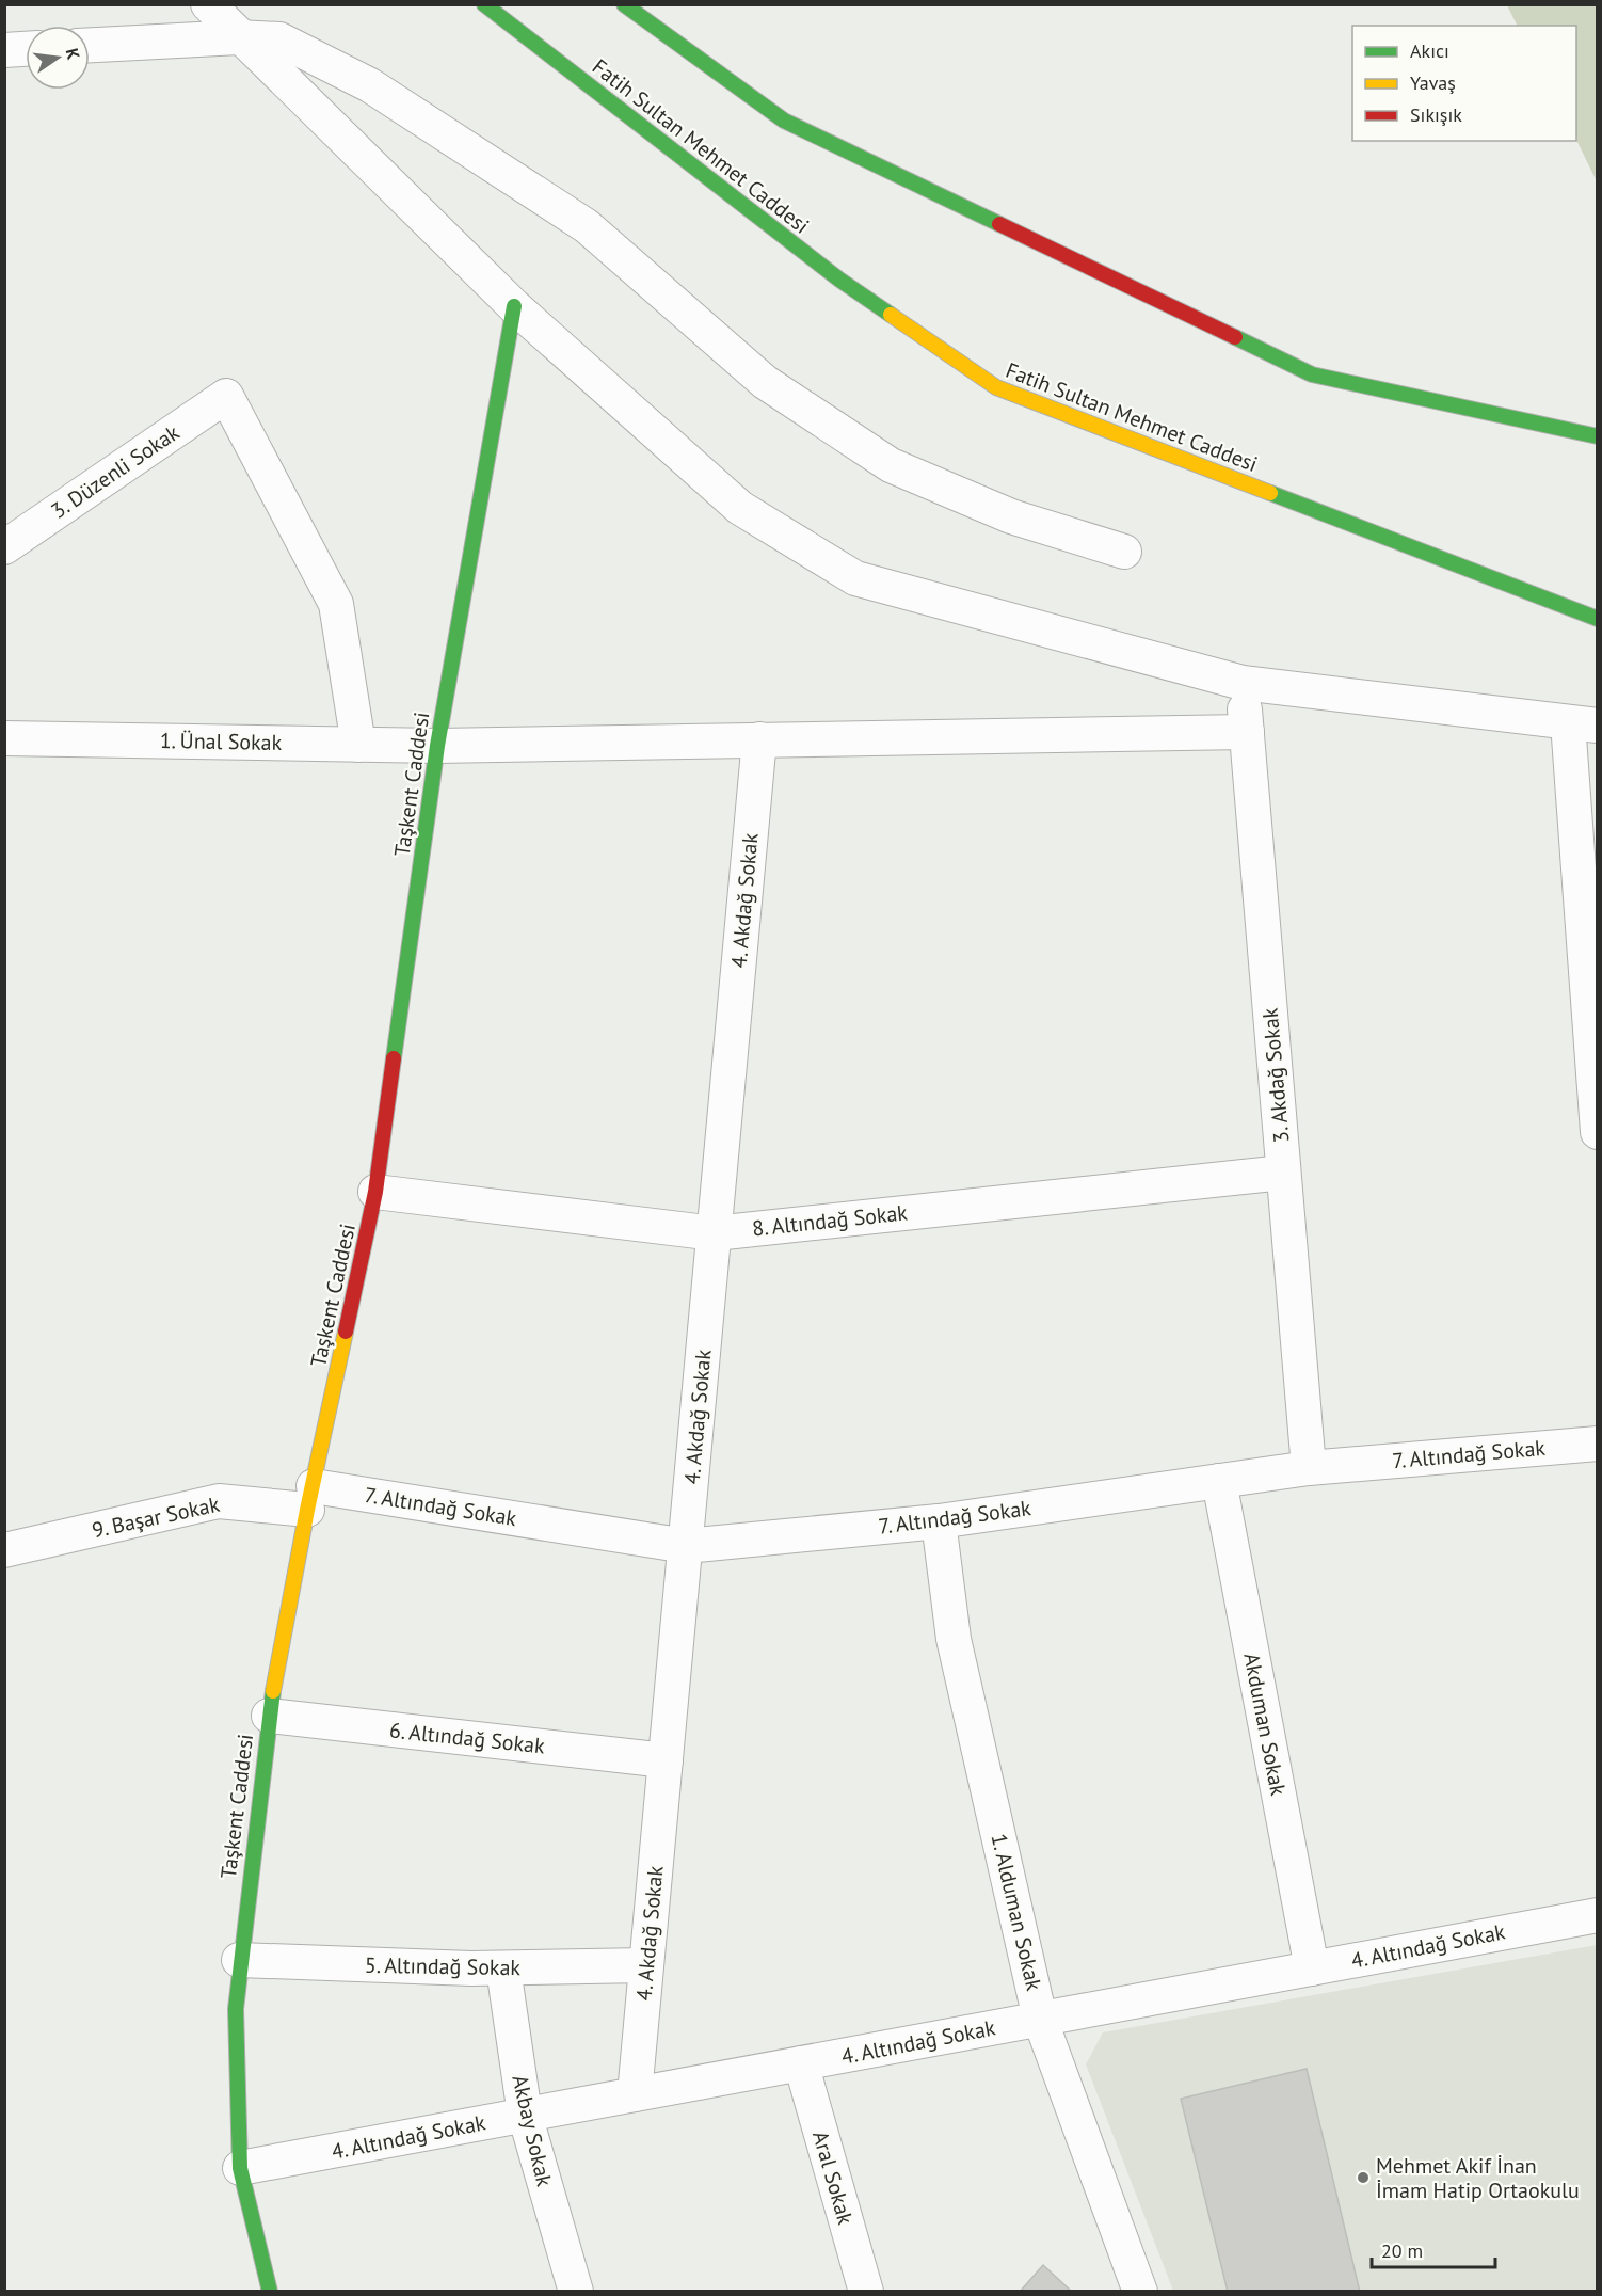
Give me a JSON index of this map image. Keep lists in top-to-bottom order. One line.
{"streets":{"main road":["Fatih Sultan Mehmet Caddesi","Taşkent Caddesi"],"street":["3. Düzenli Sokak","1. Ünal Sokak","4. Akdağ Sokak","3. Akdağ Sokak","8. Altındağ Sokak","7. Altındağ Sokak","9. Başar Sokak","Akduman Sokak","6. Altındağ Sokak","1. Alduman Sokak","4. Altındağ Sokak","5. Altındağ Sokak","Akbay Sokak","Aral Sokak"]},"crossings":[["3. Düzenli Sokak","1. Ünal Sokak"],["1. Ünal Sokak","Taşkent Caddesi"],["1. Ünal Sokak","4. Akdağ Sokak"],["1. Ünal Sokak","3. Akdağ Sokak"],["Taşkent Caddesi","8. Altındağ Sokak"],["Taşkent Caddesi","7. Altındağ Sokak"],["Taşkent Caddesi","9. Başar Sokak"],["Taşkent Caddesi","6. Altındağ Sokak"],["Taşkent Caddesi","4. Altındağ Sokak"],["Taşkent Caddesi","5. Altındağ Sokak"],["4. Akdağ Sokak","8. Altındağ Sokak"],["4. Akdağ Sokak","7. Altındağ Sokak"],["4. Akdağ Sokak","6. Altındağ Sokak"],["4. Akdağ Sokak","4. Altındağ Sokak"],["4. Akdağ Sokak","5. Altındağ Sokak"],["3. Akdağ Sokak","8. Altındağ Sokak"],["3. Akdağ Sokak","7. Altındağ Sokak"],["7. Altındağ Sokak","9. Başar Sokak"],["7. Altındağ Sokak","Akduman Sokak"],["7. Altındağ Sokak","1. Alduman Sokak"],["Akduman Sokak","4. Altındağ Sokak"],["1. Alduman Sokak","4. Altındağ Sokak"],["4. Altındağ Sokak","Akbay Sokak"],["4. Altındağ Sokak","Aral Sokak"],["5. Altındağ Sokak","Akbay Sokak"]],"places":["Mehmet Akif İnan İmam Hatip Ortaokulu"],"legend":["Akıcı","Yavaş","Sıkışık"],"scale_bar":"20 m","north":"right"}
